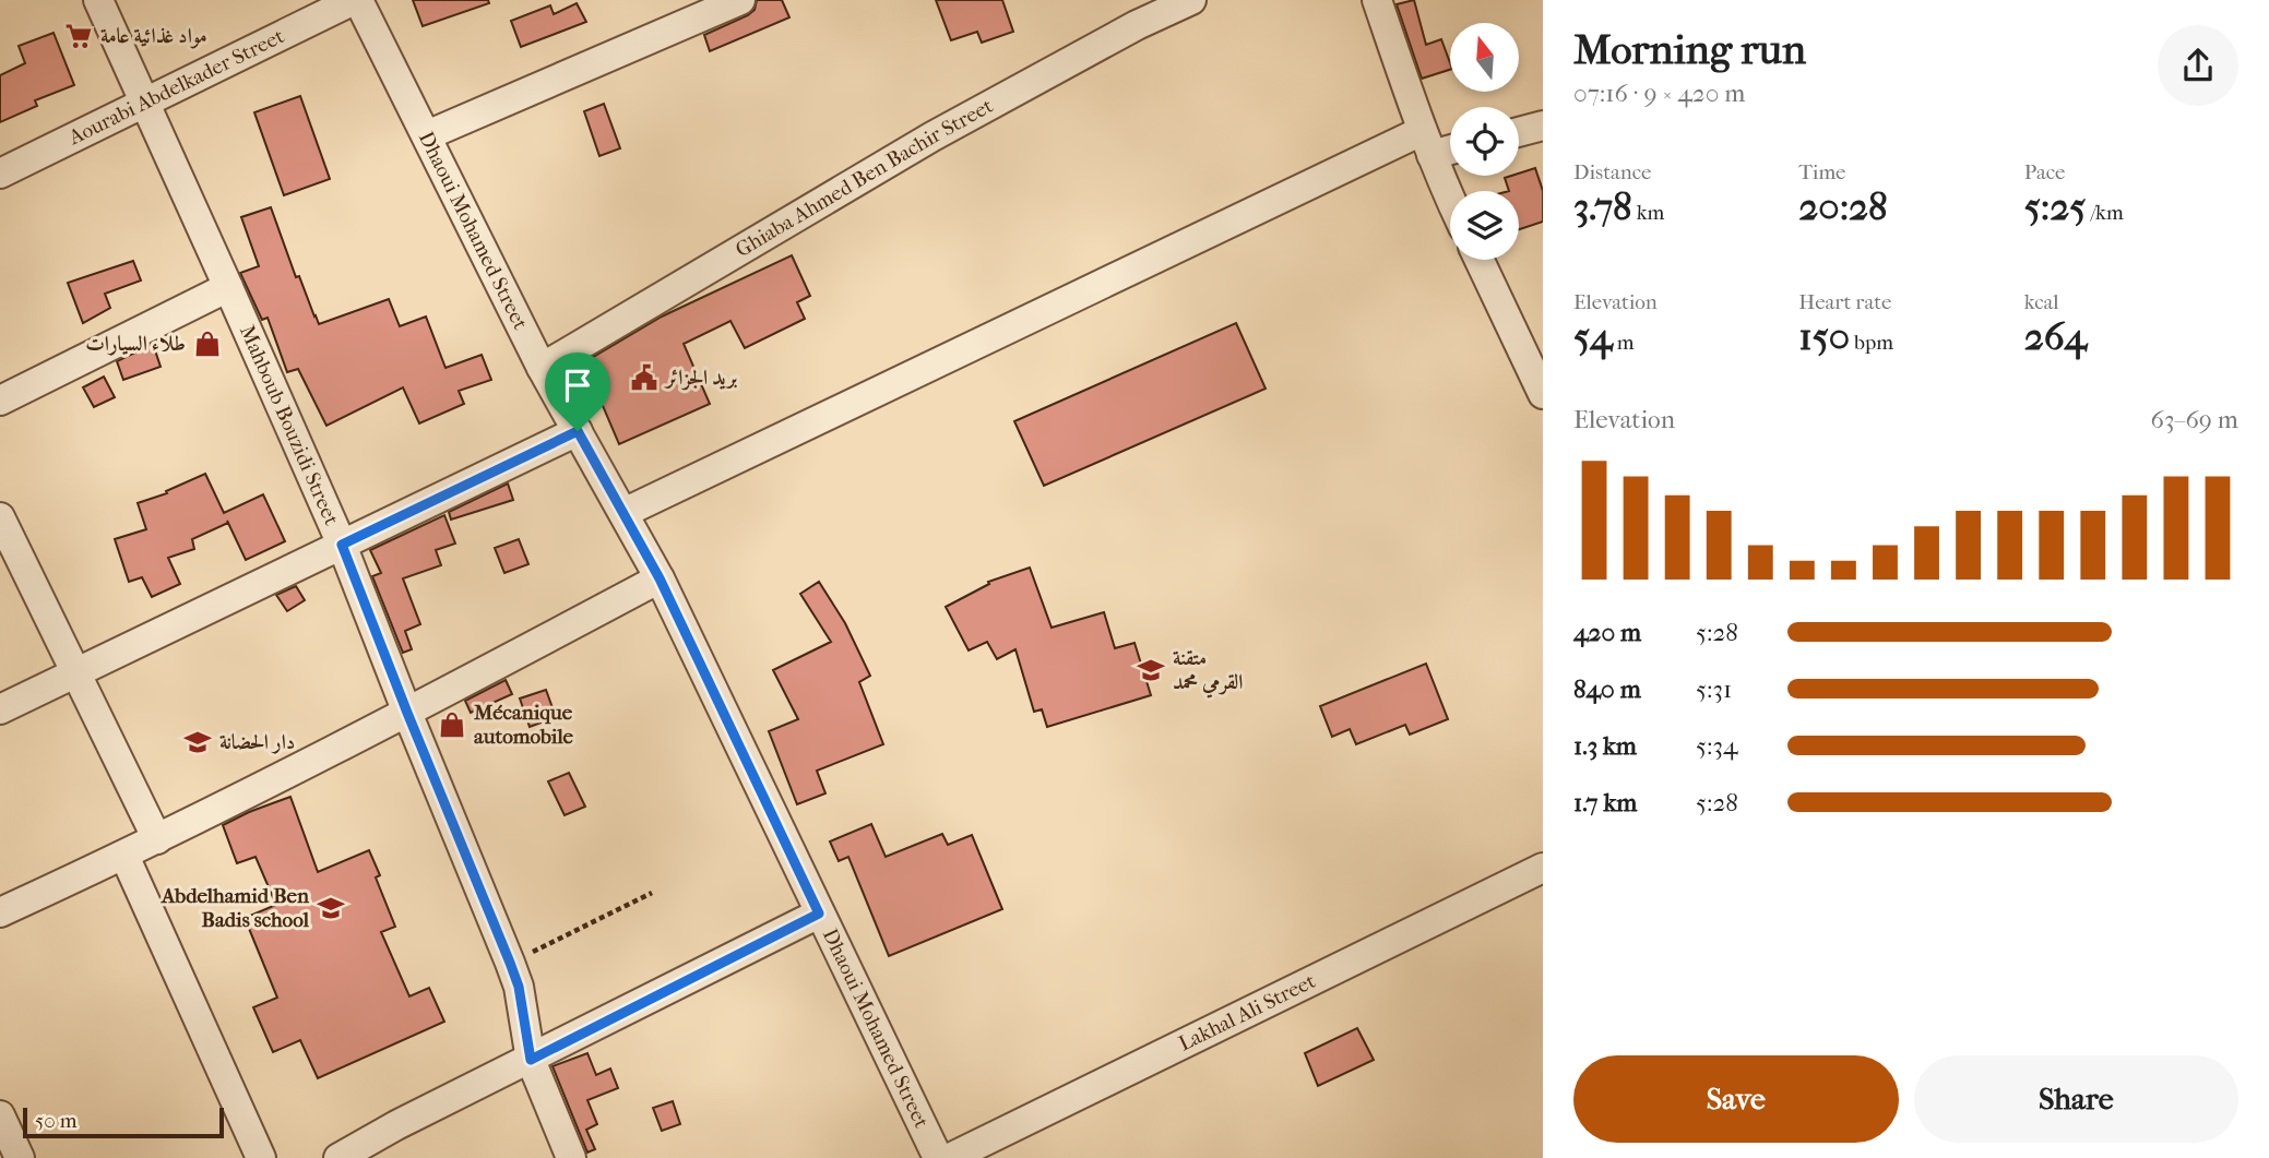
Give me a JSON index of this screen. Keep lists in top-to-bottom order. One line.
{"streets":{"street":["Aourabi Abdelkader Street","Ghiaba Ahmed Ben Bachir Street","Dhaoui Mohamed Street","Mahboub Bouzidi Street","Lakhal Ali Street"]},"crossings":[["Aourabi Abdelkader Street","Dhaoui Mohamed Street"],["Aourabi Abdelkader Street","Mahboub Bouzidi Street"],["Ghiaba Ahmed Ben Bachir Street","Dhaoui Mohamed Street"]],"places":{"supermarket":["مواد غذائية عامة"],"shop":["طلاء السيارات","Mécanique automobile"],"public building":["بريد الجزائر"],"school or university":["متقنة القرمي محمد","دار الحضانة","Abdelhamid Ben Badis school"]},"scale_bar":"50 m","north":"top","page":{"heading":["Morning run","07:16 · 9 × 420 m"],"stats":[["Distance","3.78 km"],["Time","20:28"],["Pace","5:25 /km"],["Elevation","54 m"],["Heart rate","150 bpm"],["kcal","264"]],"chart":["Elevation","63–69 m"],"list":[{"name":"420 m","note":"5:28"},{"name":"840 m","note":"5:31"},{"name":"1.3 km","note":"5:34"},{"name":"1.7 km","note":"5:28"}],"buttons":["Save","Share"],"scale":"50 m"}}
